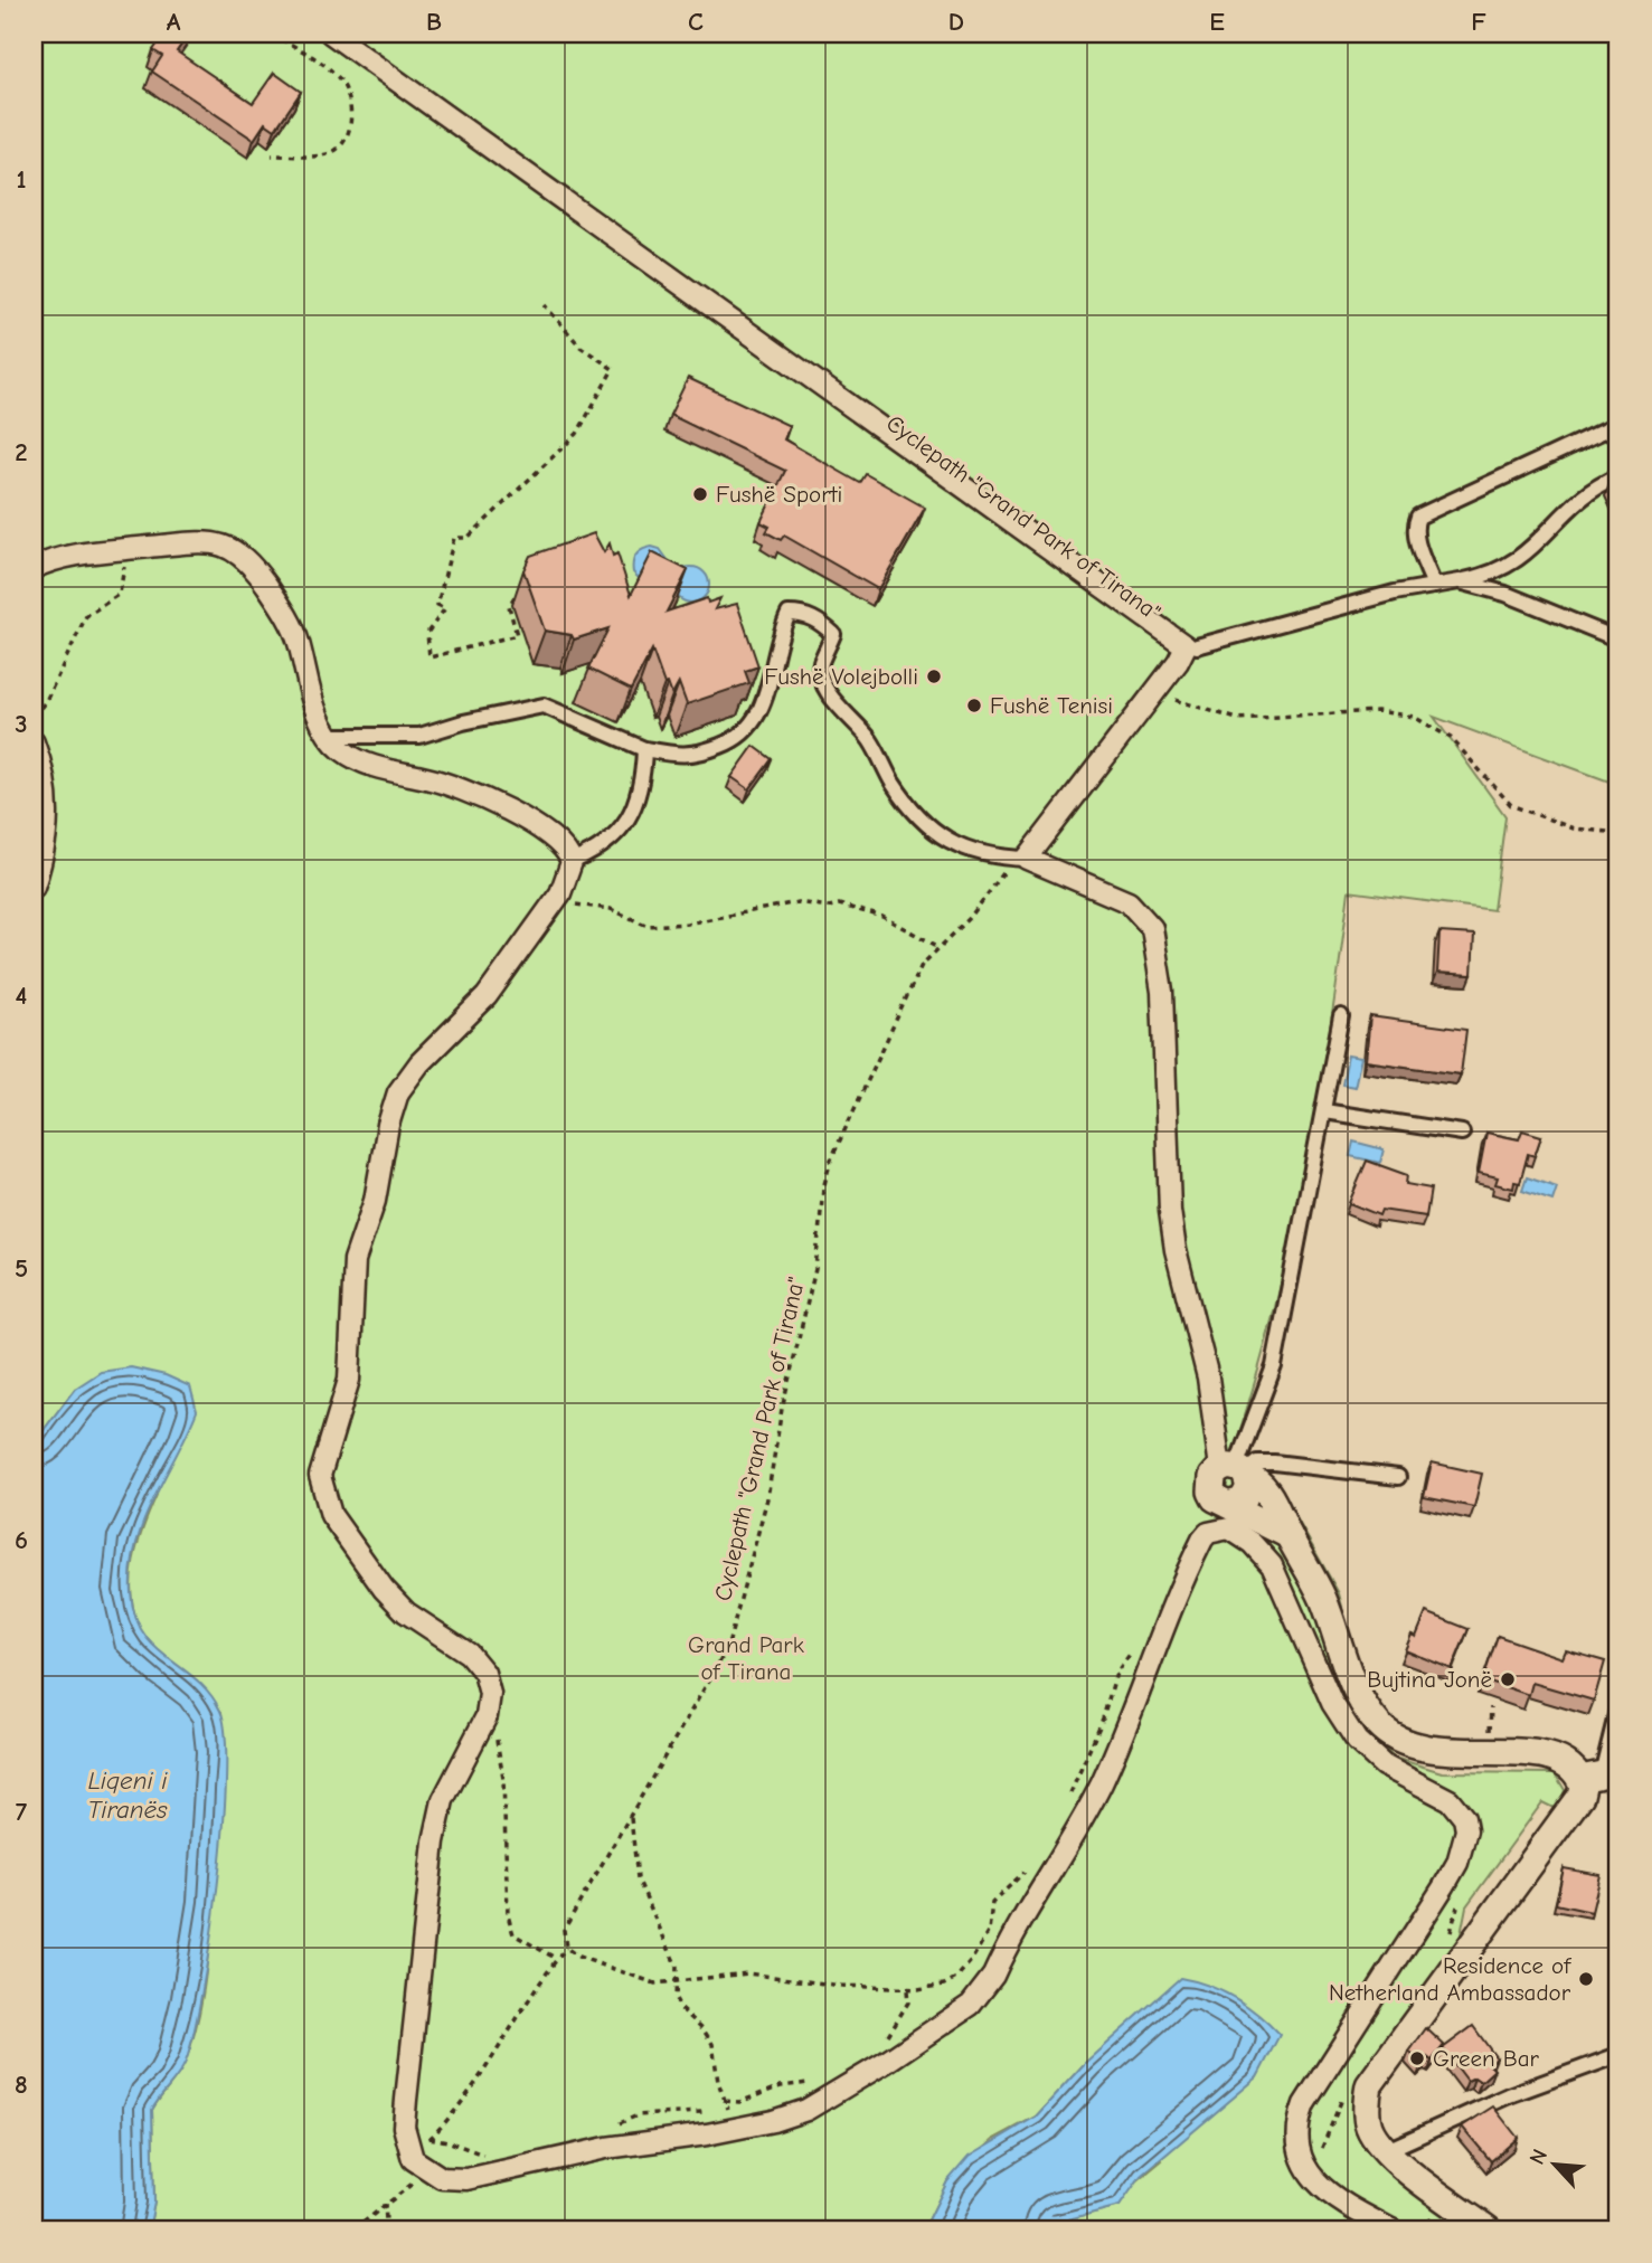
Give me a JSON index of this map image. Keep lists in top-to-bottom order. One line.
{"streets":{"path":["Cyclepath \"Grand Park of Tirana\""]},"water":["Liqeni i Tiranës"],"parks":["Grand Park of Tirana"],"places":["Fushë Sporti","Fushë Volejbolli","Fushë Tenisi","Bujtina Jonë","Residence of Netherland Ambassador","Green Bar"],"north":"top left","grid":{"columns":["A","B","C","D","E","F"],"rows":["1","2","3","4","5","6","7","8"]}}
